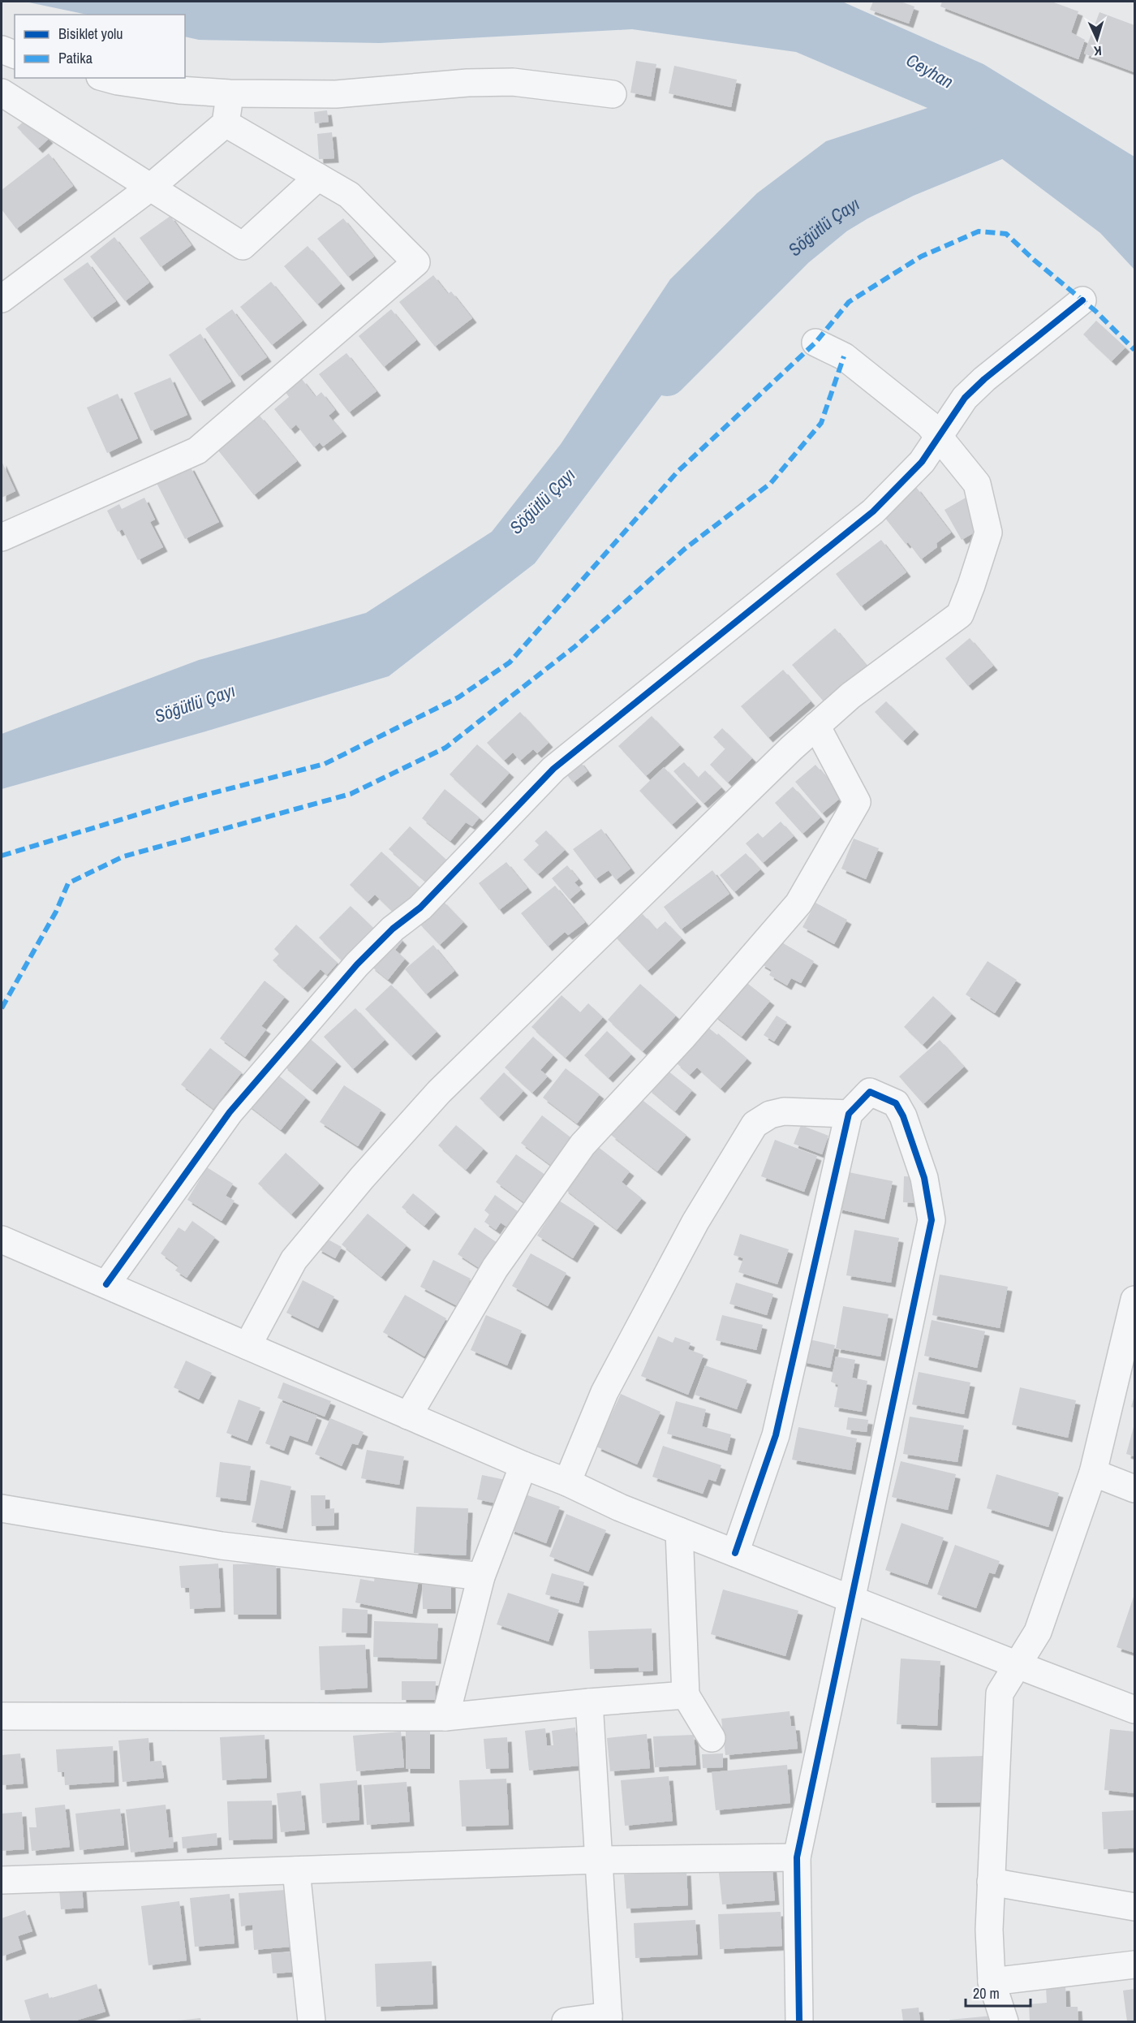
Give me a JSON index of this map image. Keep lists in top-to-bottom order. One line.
{"water":["Ceyhan","Söğütlü Çayı"],"legend":["Bisiklet yolu","Patika"],"scale_bar":"20 m","north":"bottom"}
